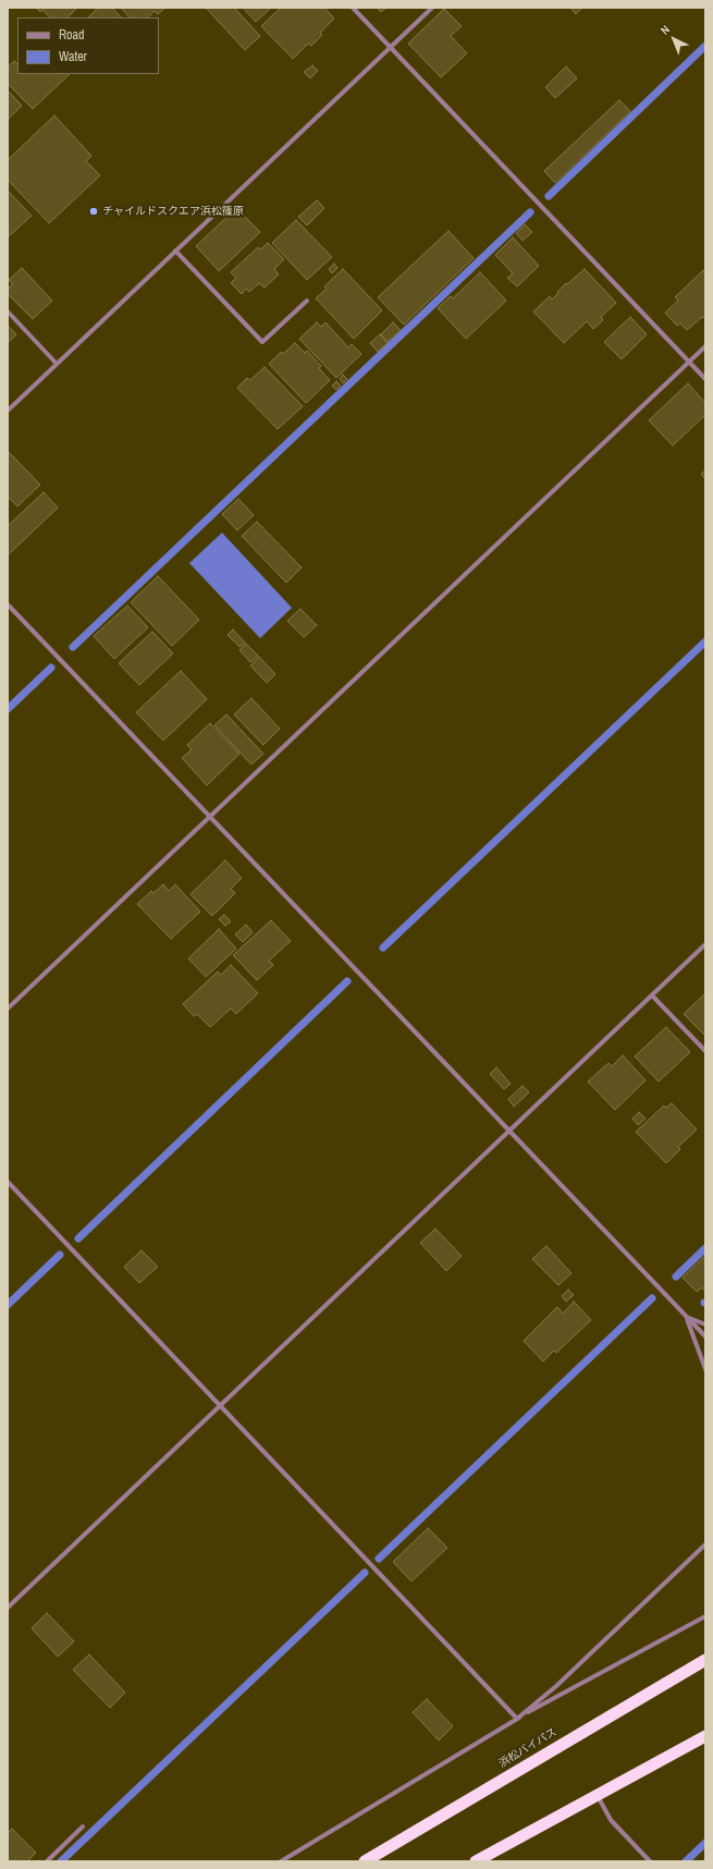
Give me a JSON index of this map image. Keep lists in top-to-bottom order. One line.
{"streets":{"highway":["浜松バイパス"]},"places":["チャイルドスクエア浜松篠原"],"legend":["Road","Water"],"north":"top left"}
